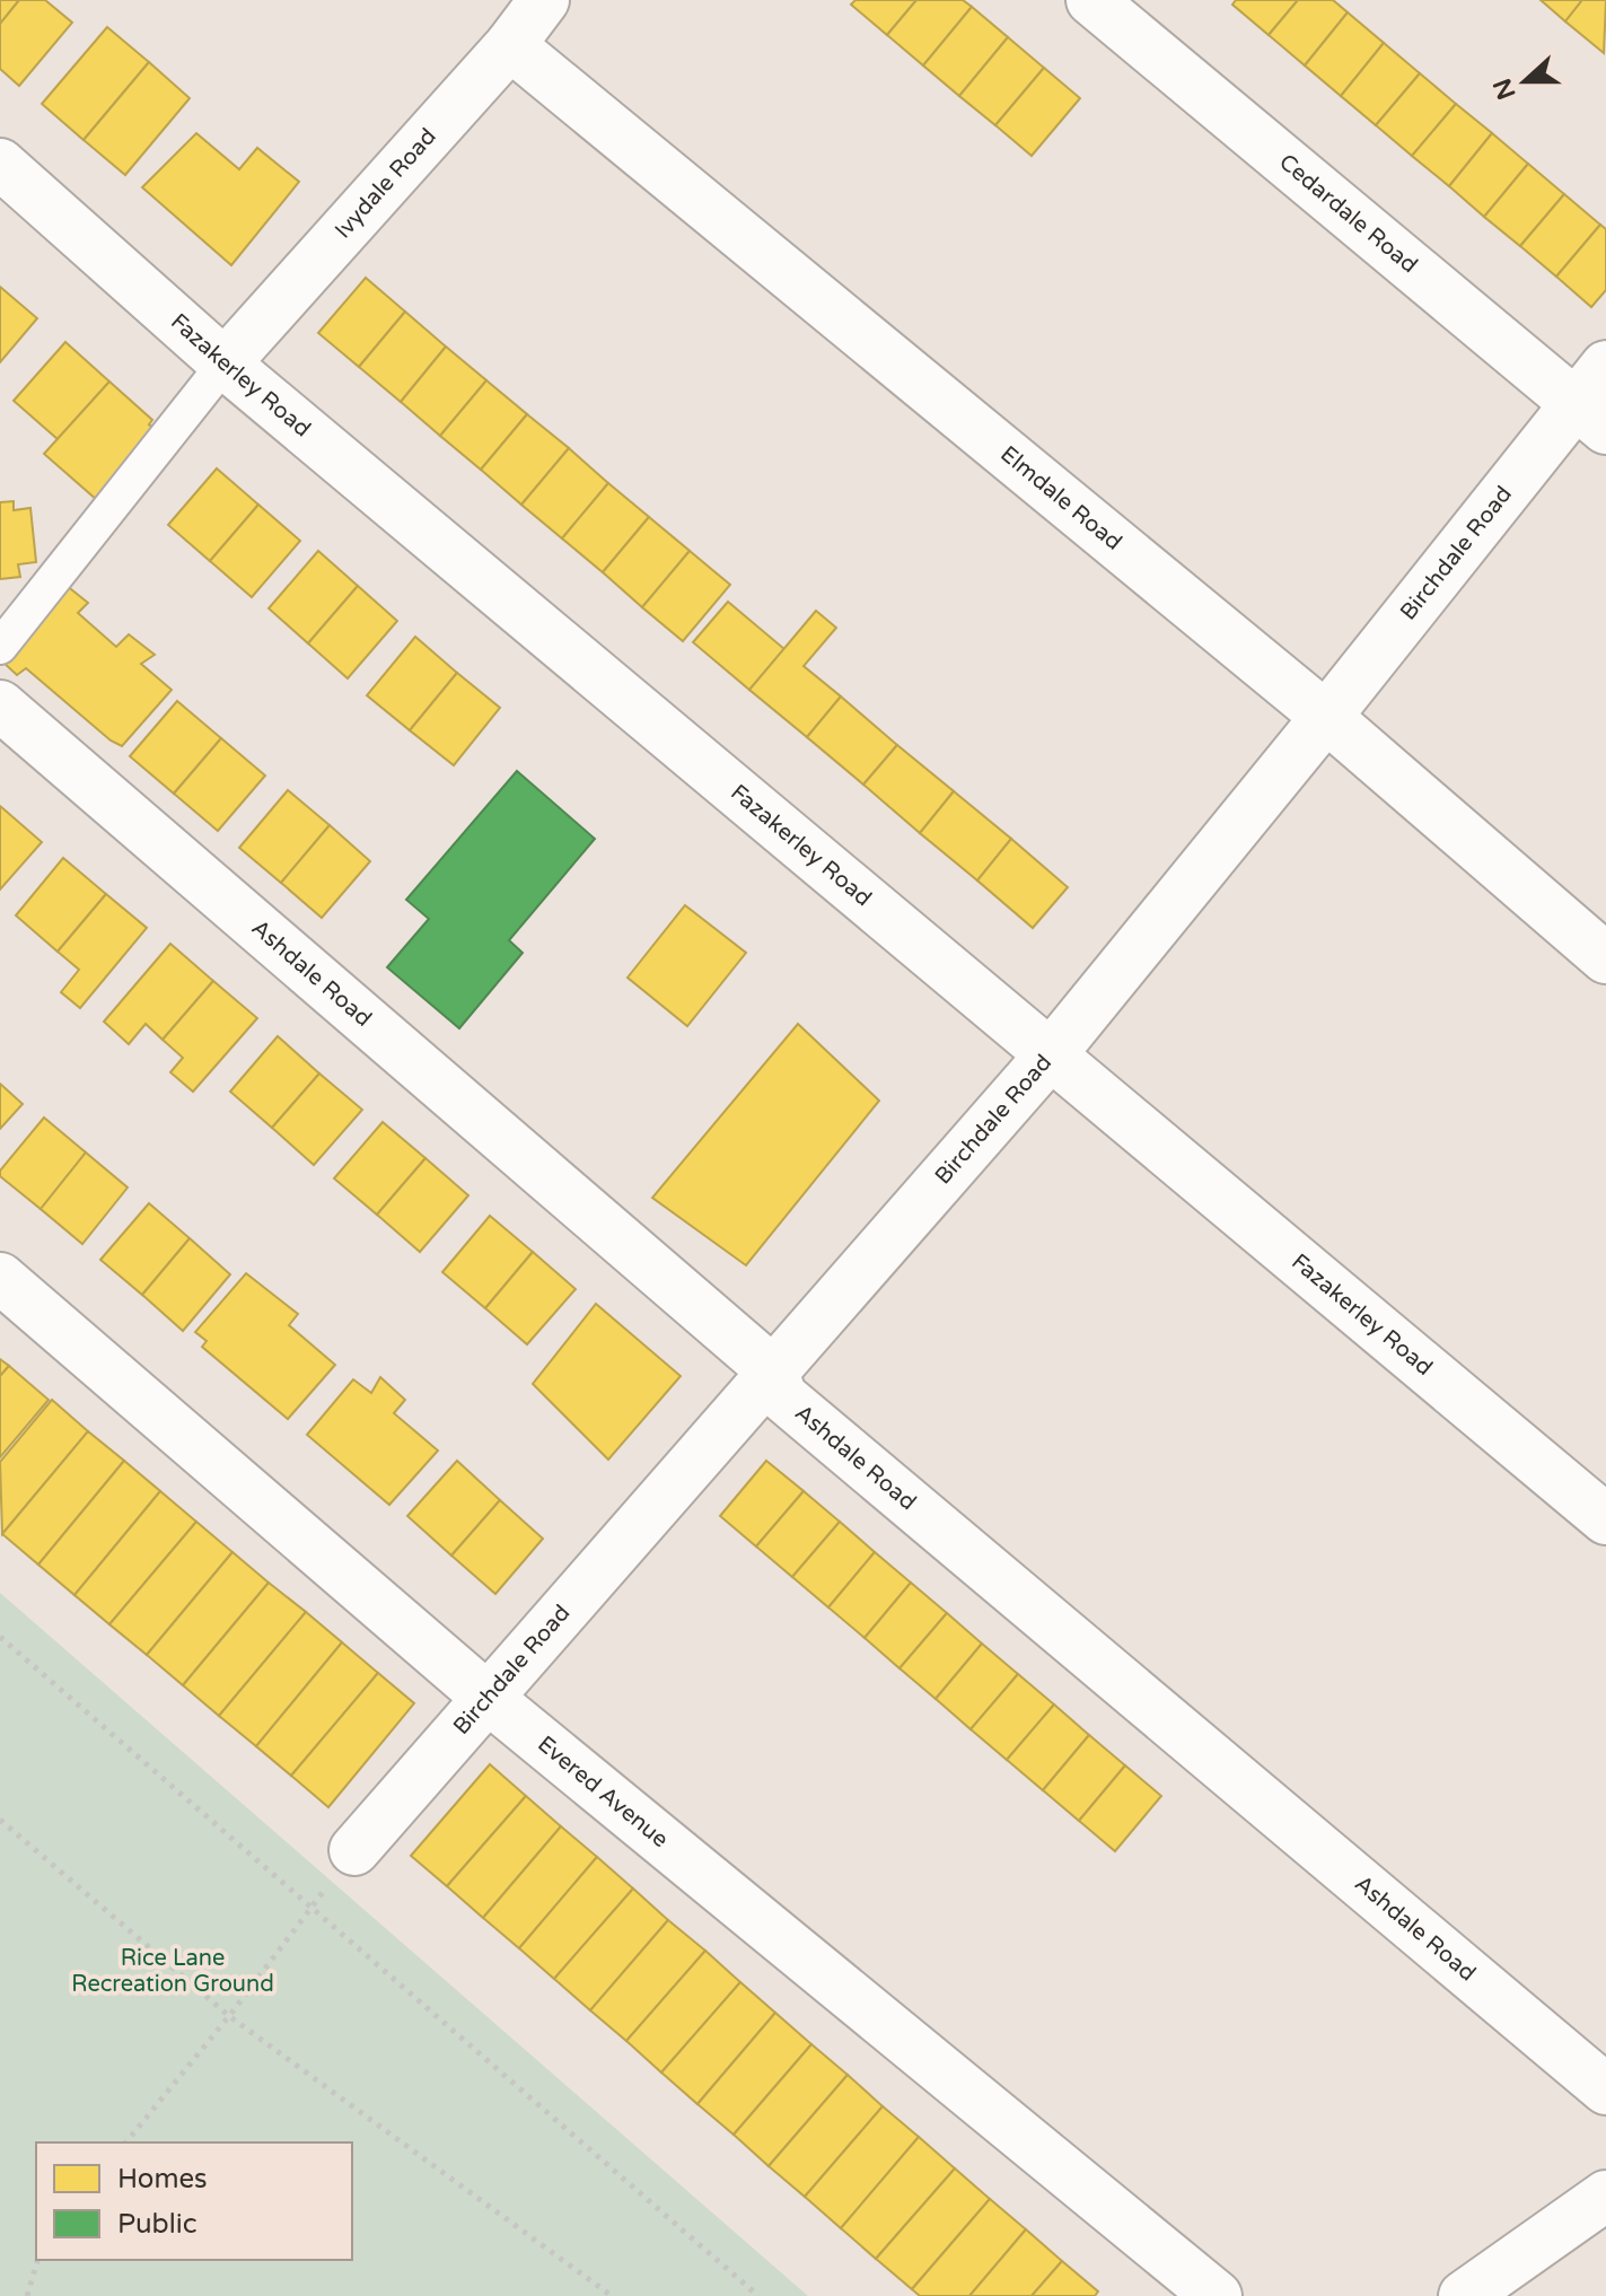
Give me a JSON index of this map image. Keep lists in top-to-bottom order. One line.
{"streets":{"street":["Ivydale Road","Cedardale Road","Fazakerley Road","Elmdale Road","Birchdale Road","Ashdale Road","Evered Avenue"]},"crossings":[["Ivydale Road","Fazakerley Road"],["Ivydale Road","Elmdale Road"],["Cedardale Road","Birchdale Road"],["Fazakerley Road","Birchdale Road"],["Elmdale Road","Birchdale Road"],["Birchdale Road","Ashdale Road"],["Birchdale Road","Evered Avenue"]],"parks":["Rice Lane Recreation Ground"],"legend":["Homes","Public"],"north":"left"}
